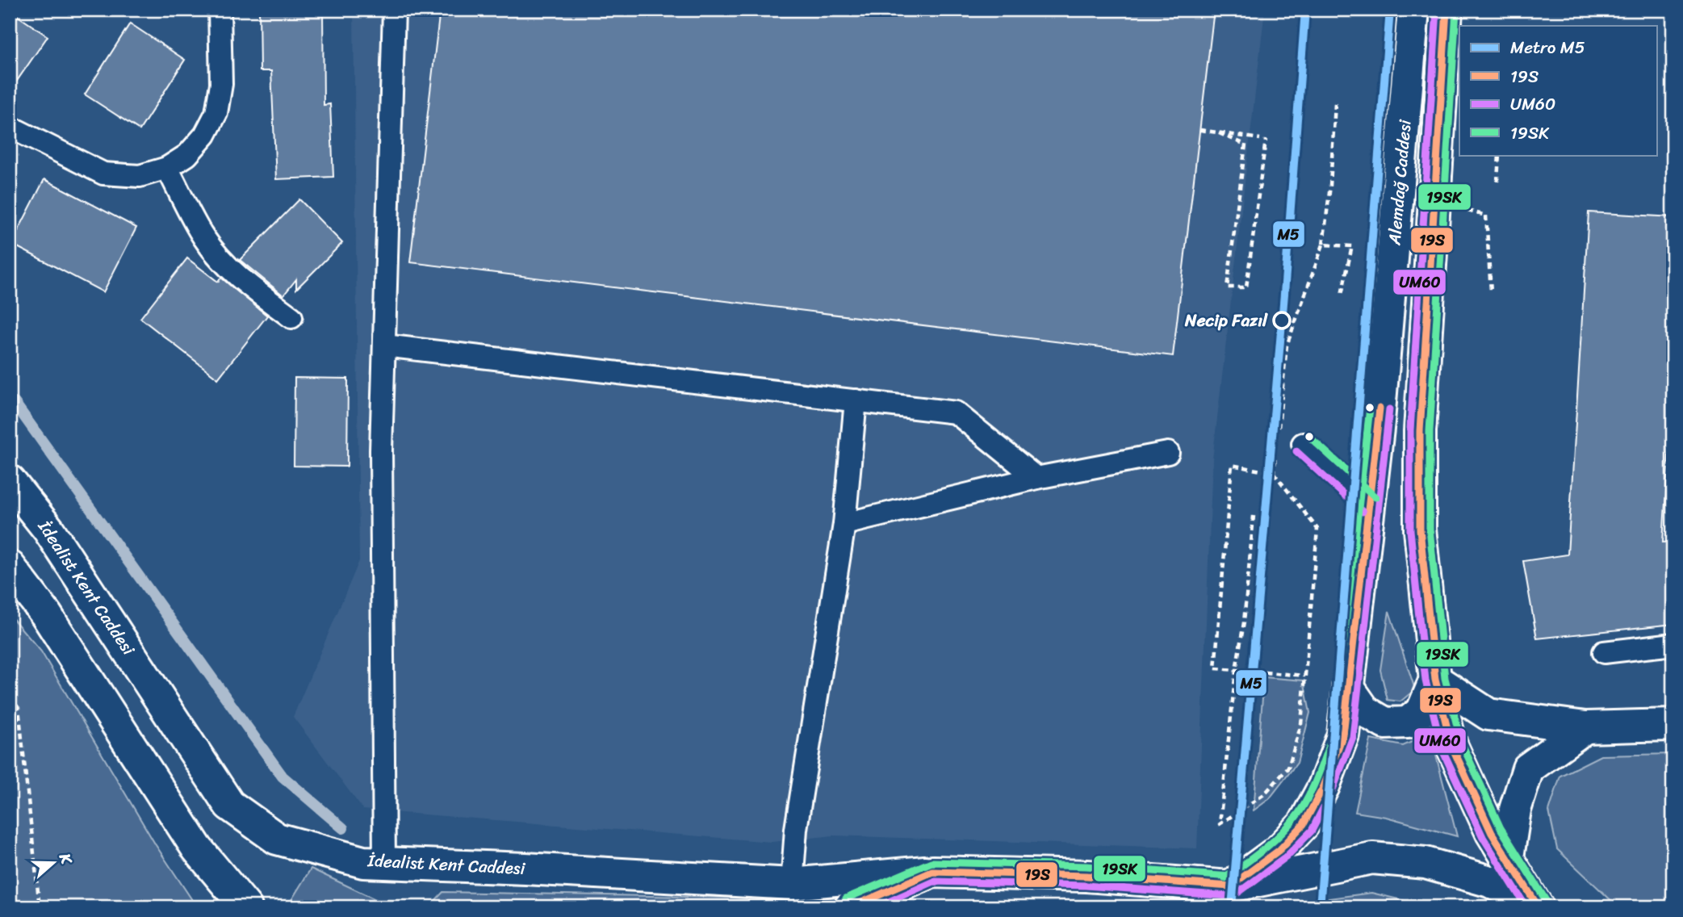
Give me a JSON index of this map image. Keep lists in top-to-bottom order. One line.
{"streets":{"main road":["Alemdağ Caddesi","İdealist Kent Caddesi"]},"crossings":[["Alemdağ Caddesi","İdealist Kent Caddesi"]],"places":["Necip Fazıl"],"lines":["metro line M5","transit line 19S","transit line UM60","transit line 19SK"],"legend":["Metro M5","19S","UM60","19SK"],"north":"right"}
